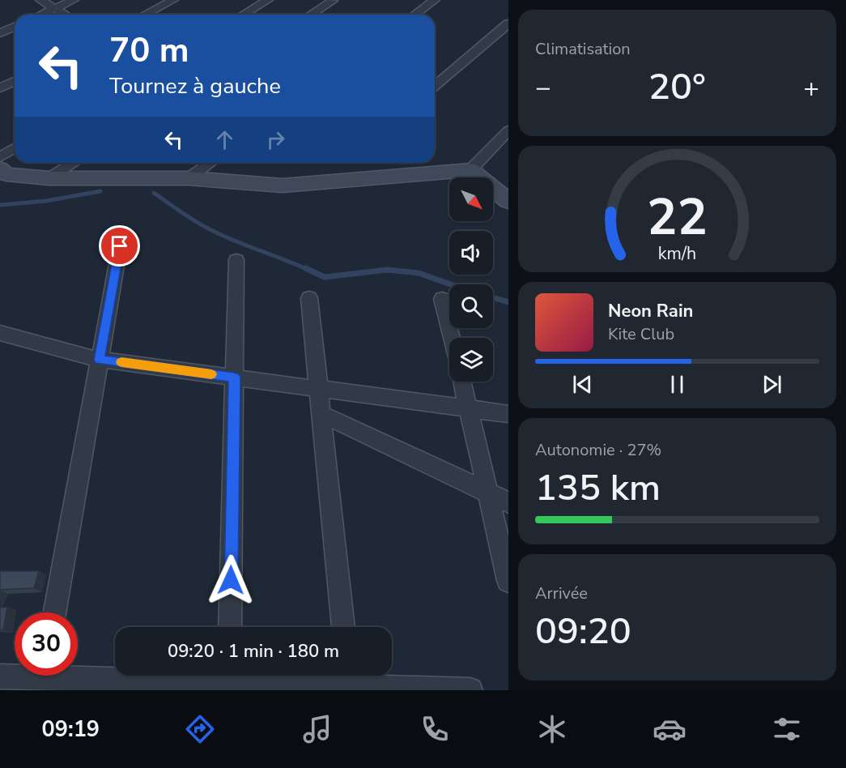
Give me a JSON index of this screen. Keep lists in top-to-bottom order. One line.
{"north":"bottom right","page":{"tile":["Climatisation",["Autonomie · 27%","135 km"],["Arrivée","09:20"]],"turn":["70 m","Tournez à gauche"],"heat":["−","20°","+"],"song":["Neon Rain","Kite Club"],"limit":"30","trip":"09:20 · 1 min · 180 m","tabs":"09:19","gauge":["22","km/h"]}}
